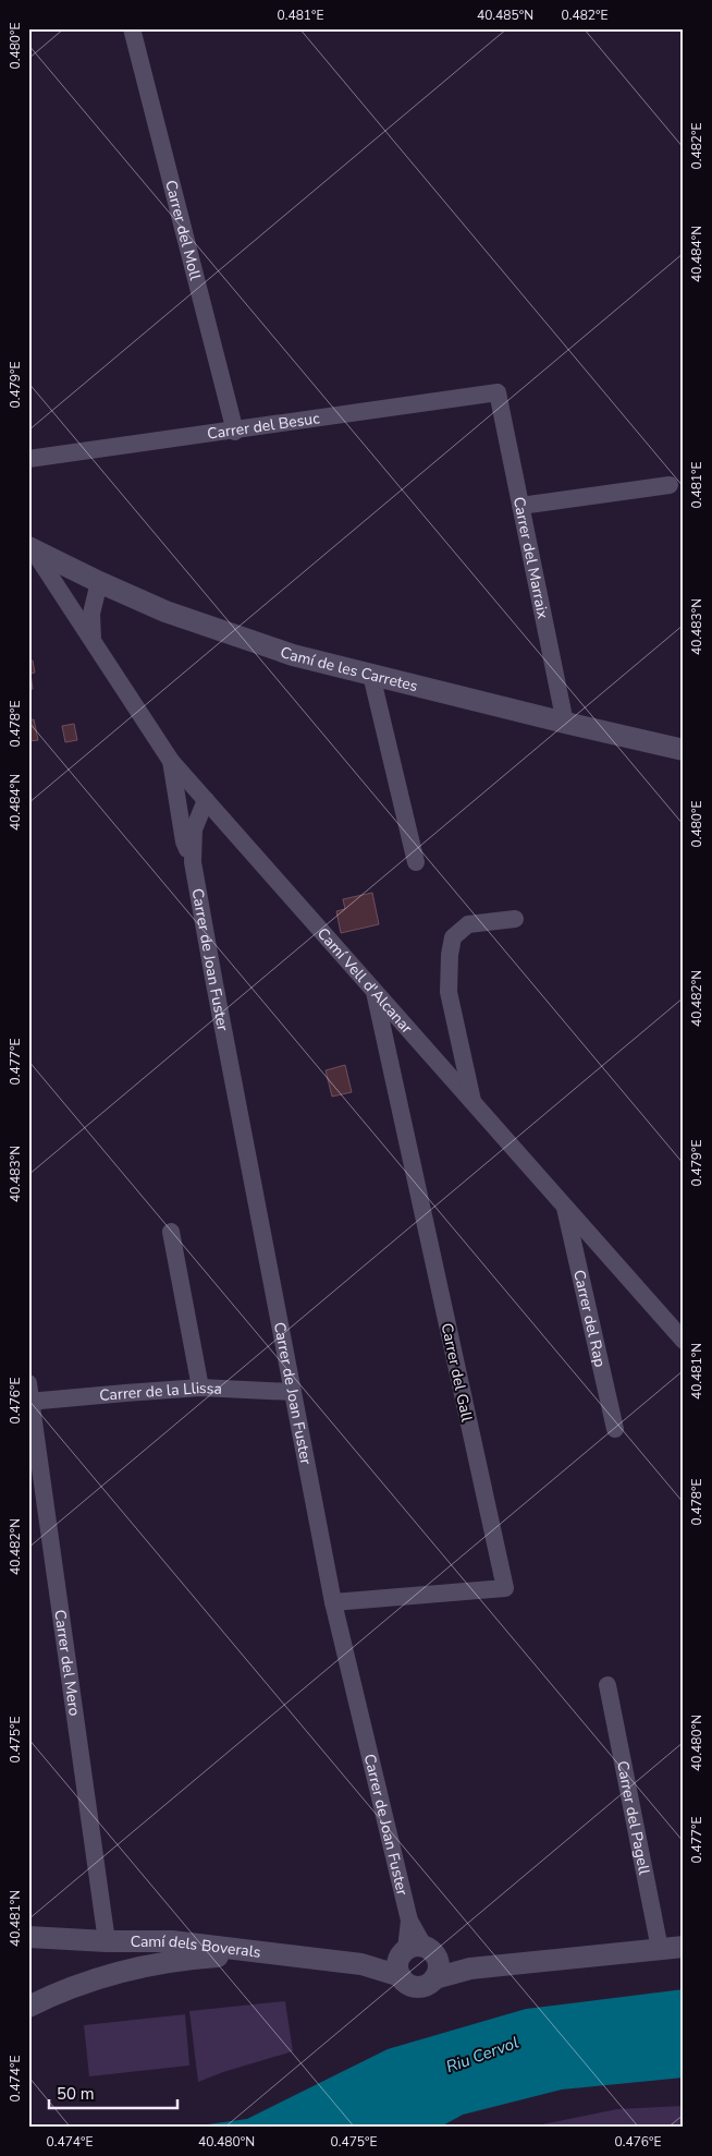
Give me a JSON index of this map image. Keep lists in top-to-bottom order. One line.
{"streets":{"street":["Carrer del Moll","Carrer del Besuc","Carrer del Marraix","Camí de les Carretes","Carrer de Joan Fuster","Camí Vell d'Alcanar","Carrer del Rap","Carrer del Gall","Carrer de la Llissa","Carrer del Mero","Carrer del Pagell","Camí dels Boverals"]},"crossings":[["Carrer del Moll","Carrer del Besuc"],["Carrer del Besuc","Carrer del Marraix"],["Carrer del Marraix","Camí de les Carretes"],["Camí de les Carretes","Camí Vell d'Alcanar"],["Carrer de Joan Fuster","Camí Vell d'Alcanar"],["Carrer de Joan Fuster","Carrer del Gall"],["Carrer de Joan Fuster","Carrer de la Llissa"],["Carrer de Joan Fuster","Camí dels Boverals"],["Camí Vell d'Alcanar","Carrer del Rap"],["Camí Vell d'Alcanar","Carrer del Gall"],["Carrer de la Llissa","Carrer del Mero"],["Carrer del Mero","Camí dels Boverals"],["Carrer del Pagell","Camí dels Boverals"]],"water":["Riu Cervol"],"scale_bar":"50 m","coordinates":["0.481°E","40.485°N","0.482°E","0.480°E","40.484°N","0.479°E","40.483°N","0.478°E","40.482°N","0.477°E","40.481°N","0.476°E","0.475°E","40.480°N","0.474°E"]}
